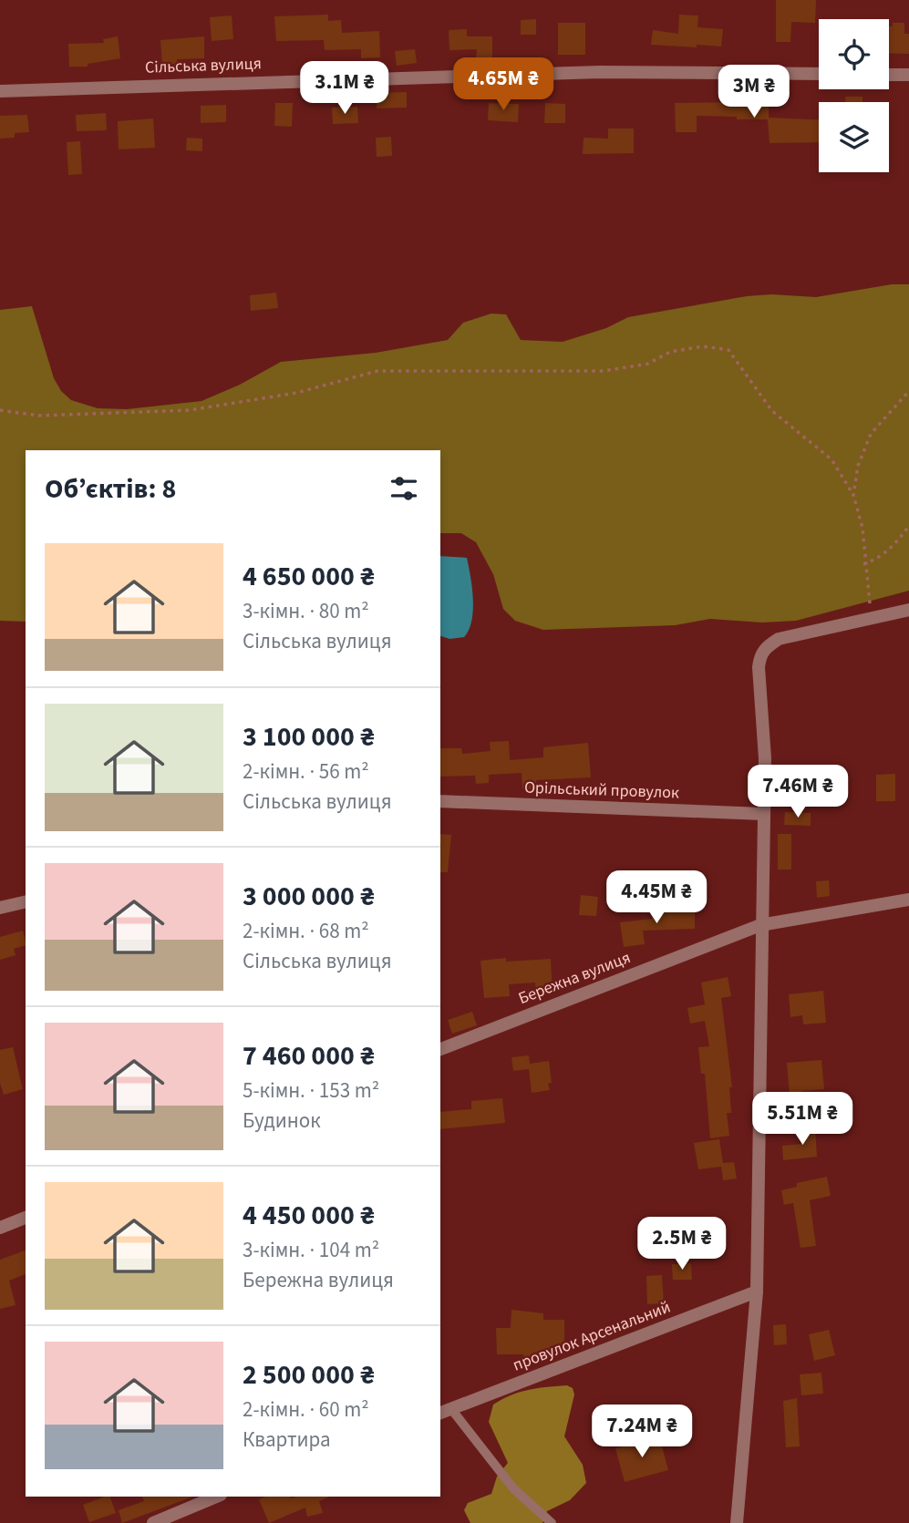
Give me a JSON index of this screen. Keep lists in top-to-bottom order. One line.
{"streets":{"street":["Сільська вулиця","Орільський провулок","Бережна вулиця","провулок Арсенальний"]},"page":{"price":["4.65M ₴","3.1M ₴","3M ₴","7.46M ₴","4.45M ₴","5.51M ₴","2.5M ₴","7.24M ₴"],"heading":"Об’єктів: 8","list":[{"name":"4 650 000 ₴","note":"3-кімн. · 80 m² · Сільська вулиця"},{"name":"3 100 000 ₴","note":"2-кімн. · 56 m² · Сільська вулиця"},{"name":"3 000 000 ₴","note":"2-кімн. · 68 m² · Сільська вулиця"},{"name":"7 460 000 ₴","note":"5-кімн. · 153 m² · Будинок"},{"name":"4 450 000 ₴","note":"3-кімн. · 104 m² · Бережна вулиця"},{"name":"2 500 000 ₴","note":"2-кімн. · 60 m² · Квартира"}]}}
